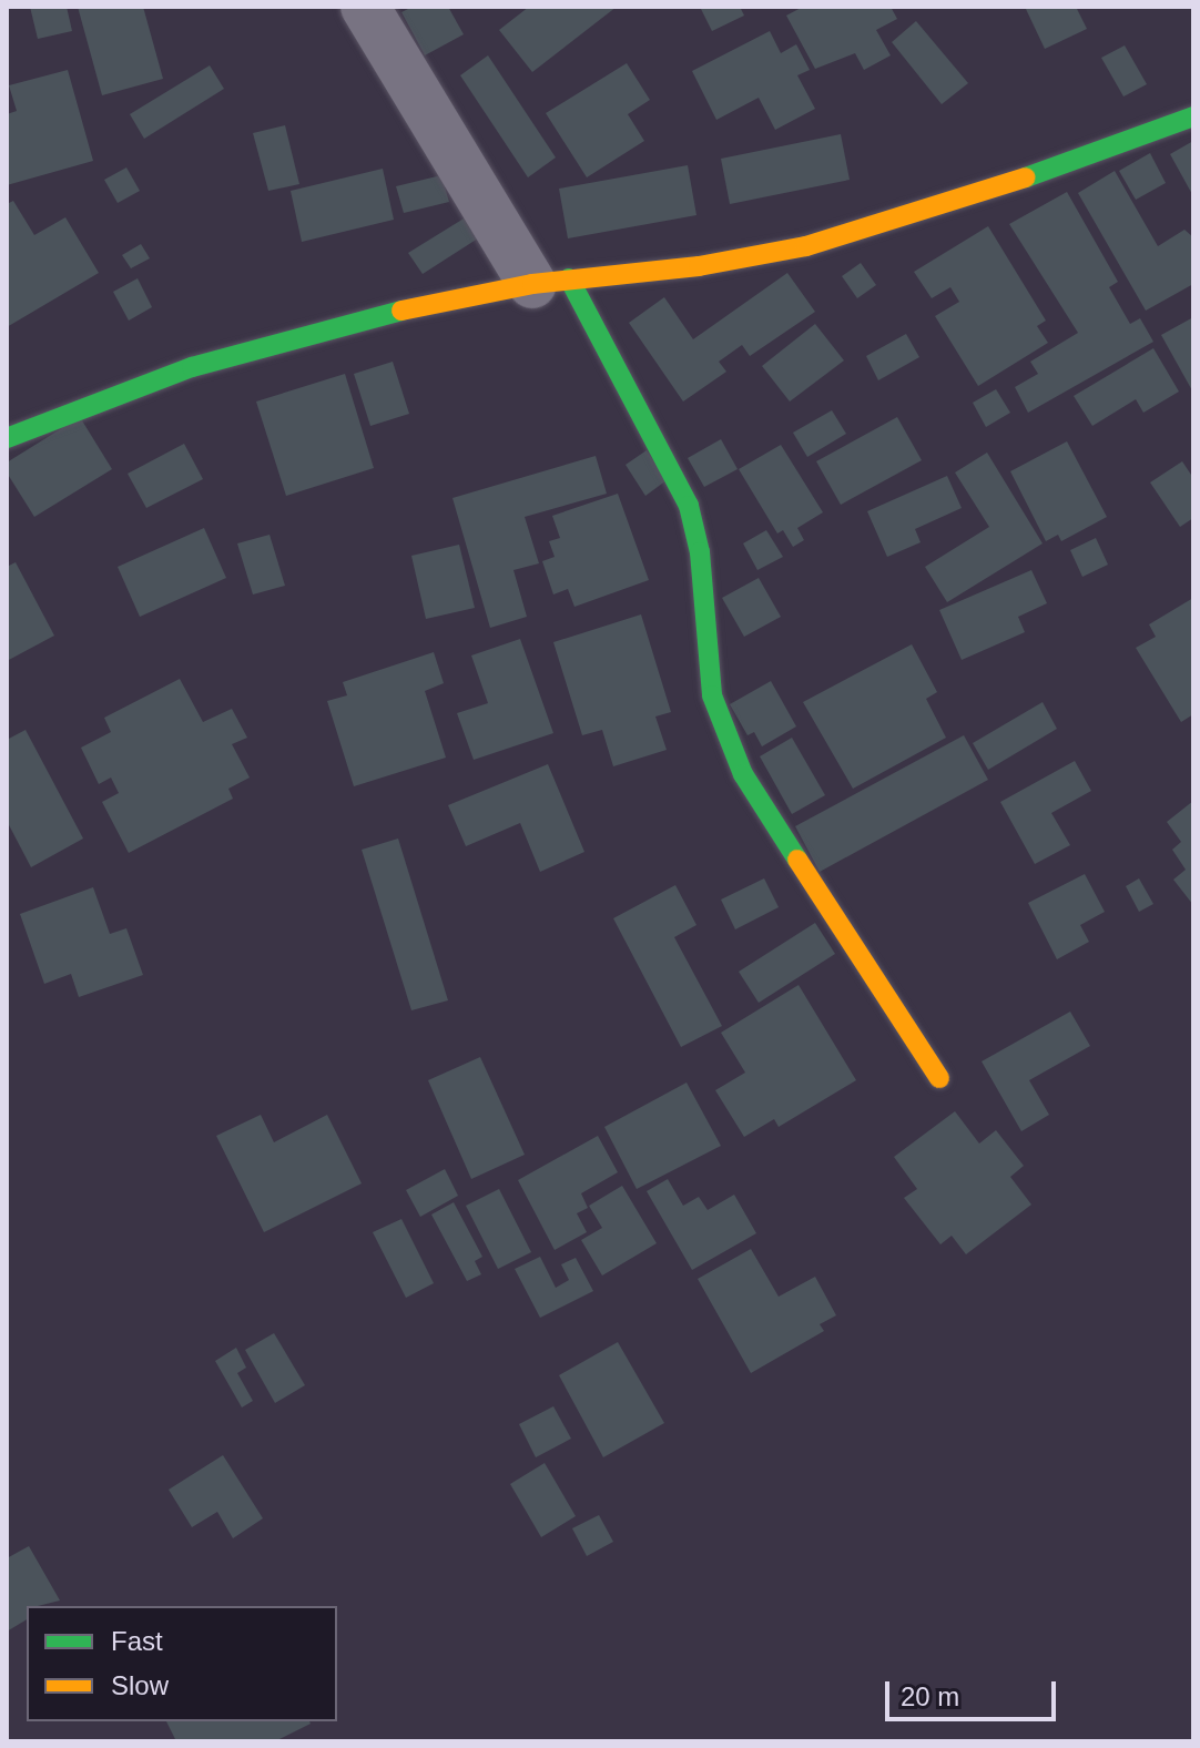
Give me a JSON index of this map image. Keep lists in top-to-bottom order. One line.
{"legend":["Fast","Slow"],"scale_bar":"20 m"}
